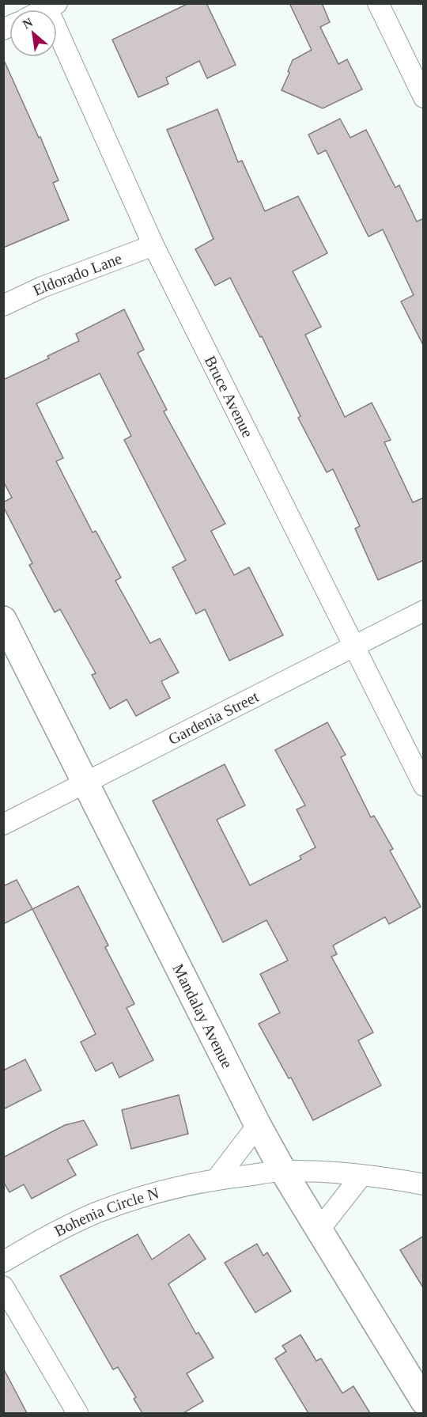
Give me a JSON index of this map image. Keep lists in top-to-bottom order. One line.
{"streets":{"street":["Eldorado Lane","Bruce Avenue","Gardenia Street","Mandalay Avenue","Bohenia Circle N"]},"crossings":[["Eldorado Lane","Bruce Avenue"],["Bruce Avenue","Gardenia Street"],["Gardenia Street","Mandalay Avenue"],["Mandalay Avenue","Bohenia Circle N"]],"north":"top left"}
